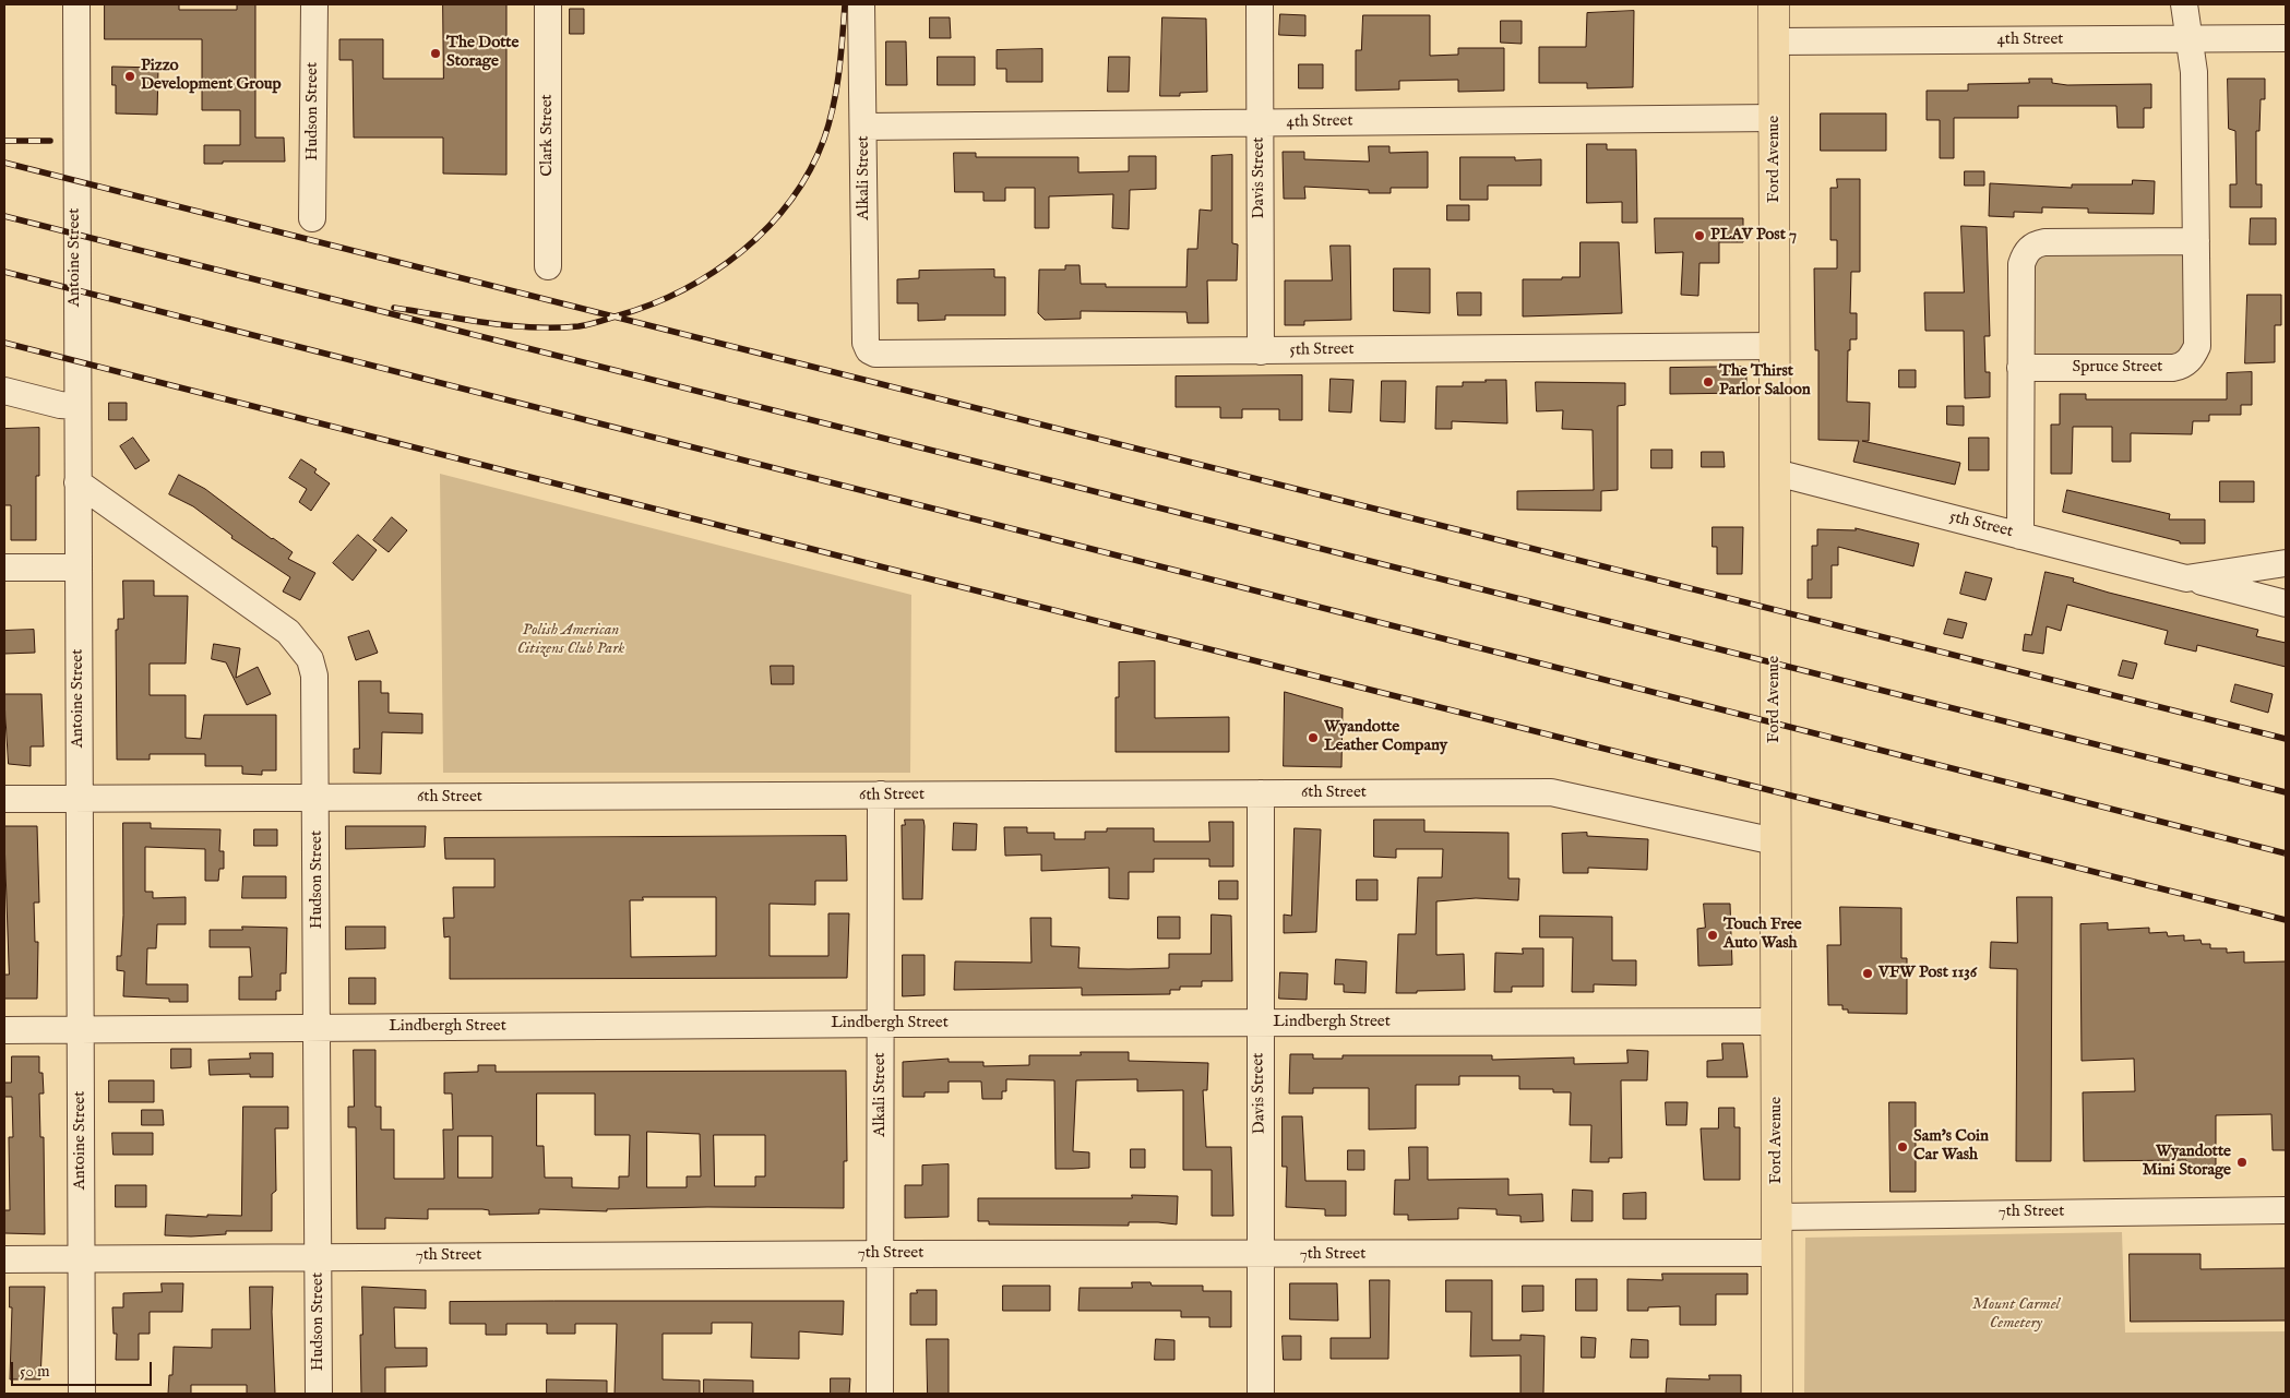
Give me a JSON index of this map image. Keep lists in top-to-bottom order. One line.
{"streets":{"main road":["Ford Avenue"],"street":["4th Street","Hudson Street","Clark Street","Alkali Street","Davis Street","Antoine Street","5th Street","Spruce Street","6th Street","Lindbergh Street","7th Street"]},"crossings":[["4th Street","Ford Avenue"],["4th Street","Alkali Street"],["4th Street","Davis Street"],["4th Street","Spruce Street"],["Hudson Street","Antoine Street"],["Hudson Street","6th Street"],["Hudson Street","Lindbergh Street"],["Hudson Street","7th Street"],["Ford Avenue","5th Street"],["Ford Avenue","6th Street"],["Ford Avenue","Lindbergh Street"],["Ford Avenue","7th Street"],["Alkali Street","5th Street"],["Alkali Street","6th Street"],["Alkali Street","Lindbergh Street"],["Alkali Street","7th Street"],["Davis Street","5th Street"],["Davis Street","6th Street"],["Davis Street","Lindbergh Street"],["Davis Street","7th Street"],["Antoine Street","6th Street"],["Antoine Street","Lindbergh Street"],["Antoine Street","7th Street"]],"parks":["Polish American Citizens Club Park","Mount Carmel Cemetery"],"places":["The Dotte Storage","Pizzo Development Group","PLAV Post 7","The Thirst Parlor Saloon","Wyandotte Leather Company","Touch Free Auto Wash","VFW Post 1136","Sam's Coin Car Wash","Wyandotte Mini Storage"],"scale_bar":"50 m"}
